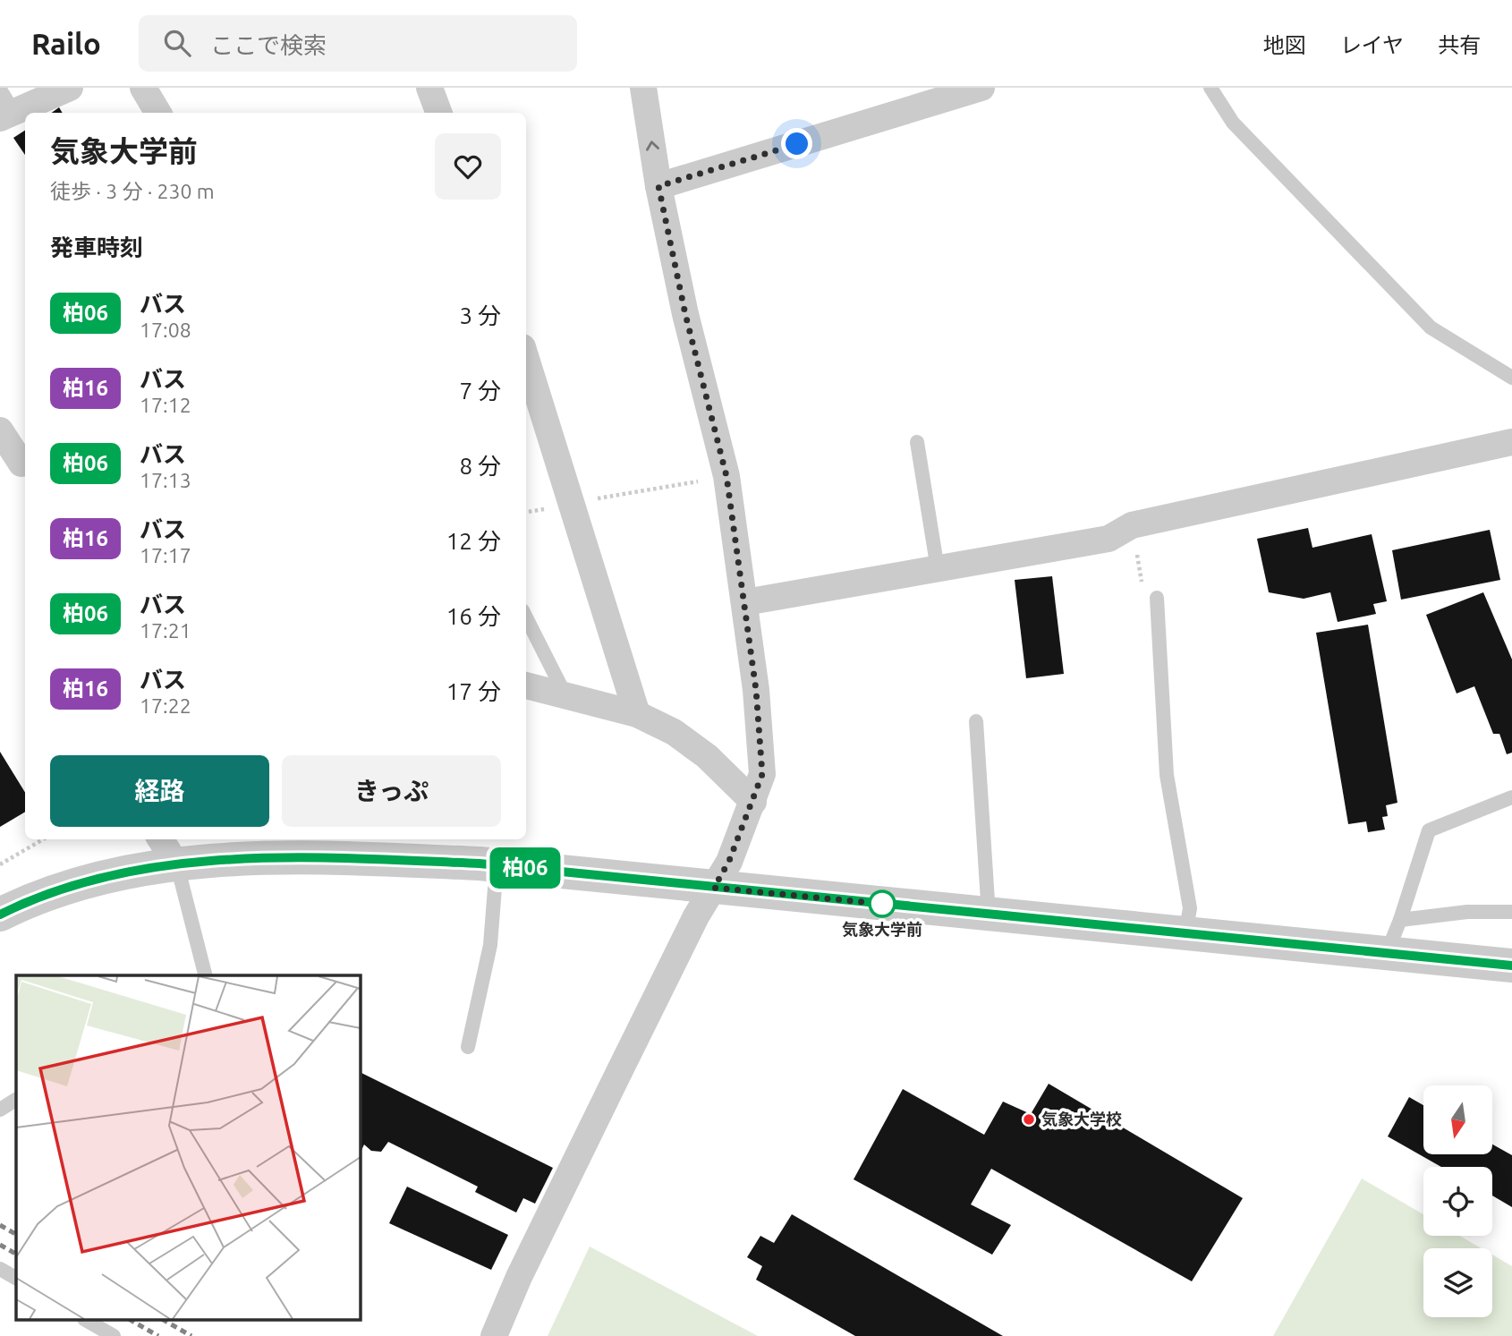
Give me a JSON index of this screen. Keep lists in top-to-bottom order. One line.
{"places":["気象大学前","気象大学校"],"lines":["bus line 柏06"],"north":"bottom","page":{"header":"Railo","search":"ここで検索","nav":["地図","レイヤ","共有"],"on_map":"柏06","heading":[["気象大学前","徒歩 · 3 分 · 230 m"],"発車時刻"],"list":[{"mark":"柏06","name":"バス","note":"17:08","value":"3 分"},{"mark":"柏16","name":"バス","note":"17:12","value":"7 分"},{"mark":"柏06","name":"バス","note":"17:13","value":"8 分"},{"mark":"柏16","name":"バス","note":"17:17","value":"12 分"},{"mark":"柏06","name":"バス","note":"17:21","value":"16 分"},{"mark":"柏16","name":"バス","note":"17:22","value":"17 分"}],"buttons":["経路","きっぷ"]}}
